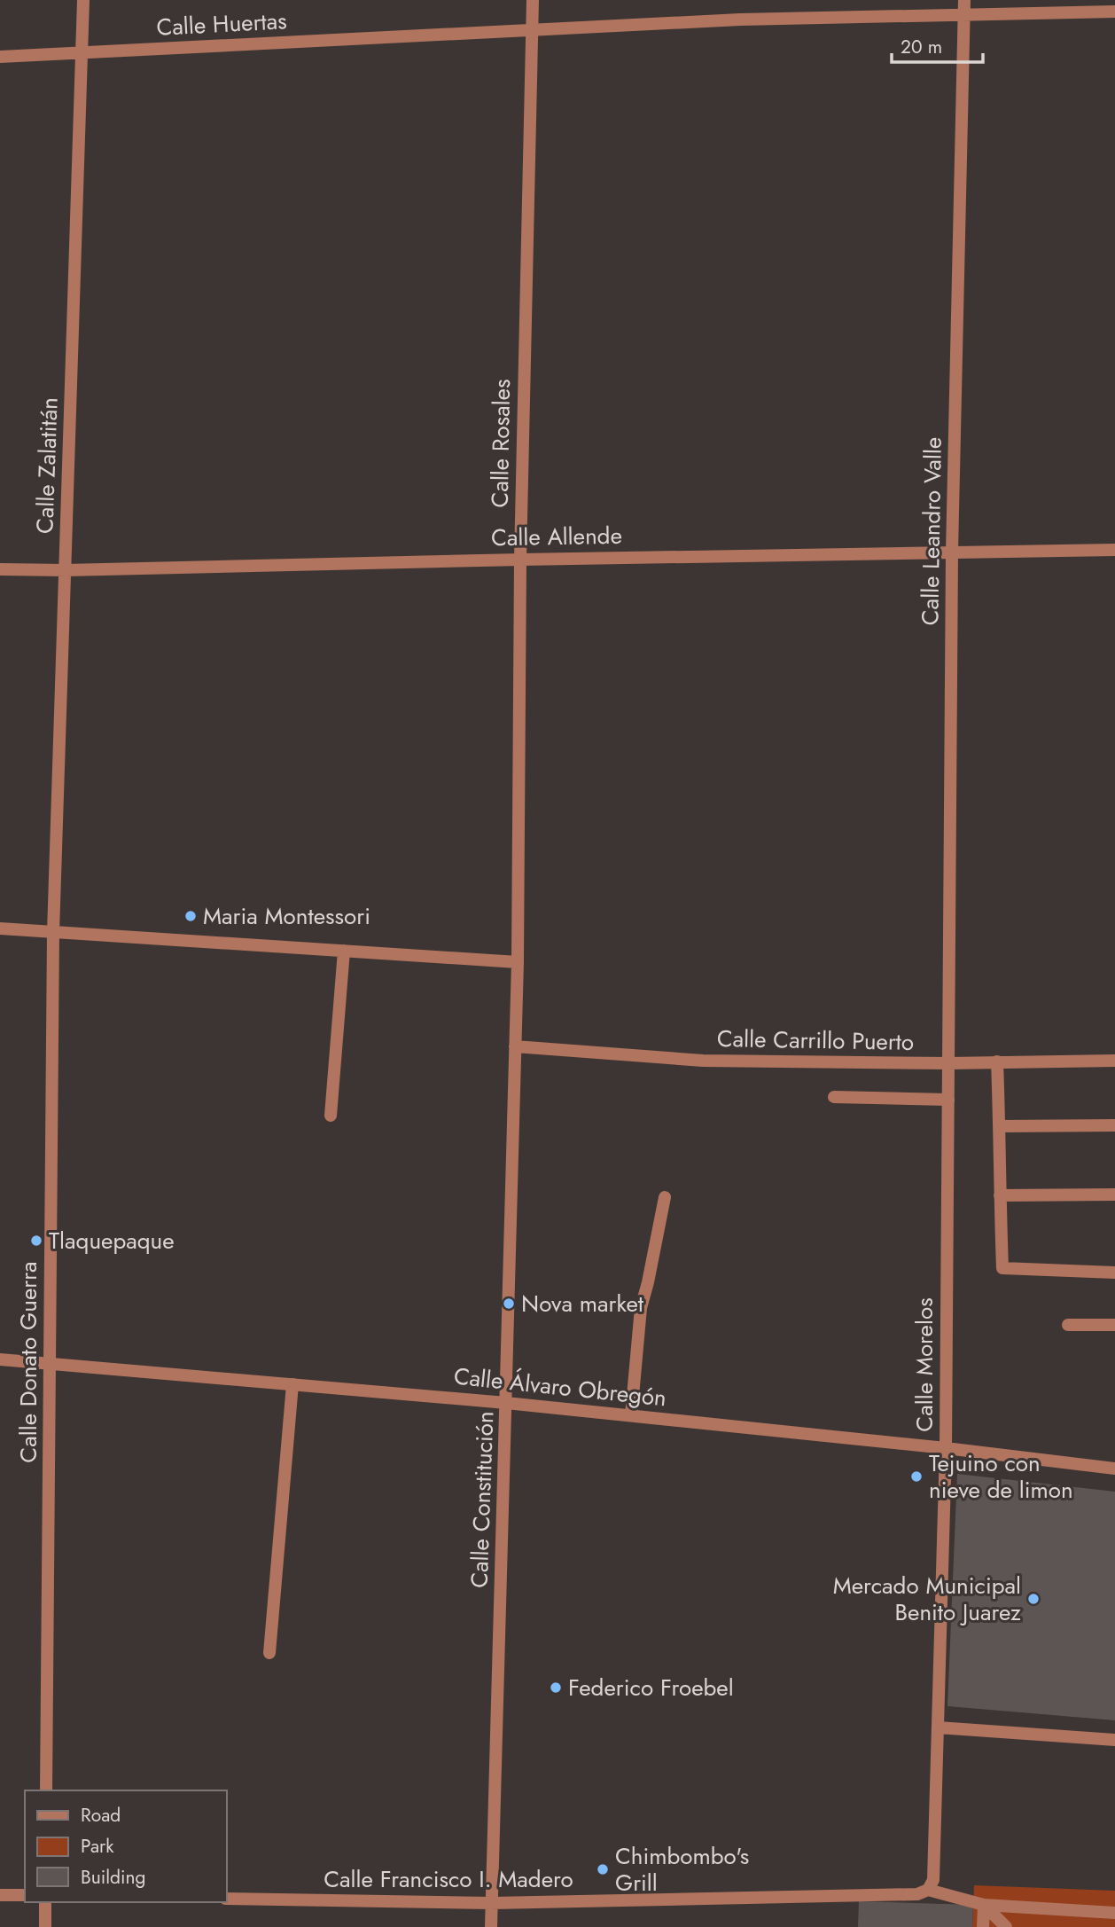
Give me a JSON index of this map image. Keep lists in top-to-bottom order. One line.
{"streets":{"street":["Calle Huertas","Calle Rosales","Calle Zalatitán","Calle Leandro Valle","Calle Allende","Calle Carrillo Puerto","Calle Donato Guerra","Calle Morelos","Calle Álvaro Obregón","Calle Constitución","Calle Francisco I. Madero"]},"crossings":[["Calle Huertas","Calle Rosales"],["Calle Huertas","Calle Zalatitán"],["Calle Huertas","Calle Leandro Valle"],["Calle Rosales","Calle Allende"],["Calle Rosales","Calle Constitución"],["Calle Zalatitán","Calle Allende"],["Calle Zalatitán","Calle Donato Guerra"],["Calle Leandro Valle","Calle Allende"],["Calle Leandro Valle","Calle Carrillo Puerto"],["Calle Leandro Valle","Calle Morelos"],["Calle Carrillo Puerto","Calle Morelos"],["Calle Carrillo Puerto","Calle Constitución"],["Calle Donato Guerra","Calle Álvaro Obregón"],["Calle Morelos","Calle Álvaro Obregón"],["Calle Morelos","Calle Francisco I. Madero"],["Calle Álvaro Obregón","Calle Constitución"],["Calle Constitución","Calle Francisco I. Madero"]],"places":["Maria Montessori","Tlaquepaque","Nova market","Tejuino con nieve de limon","Mercado Municipal Benito Juarez","Federico Froebel","Chimbombo's Grill"],"legend":["Road","Park","Building"],"scale_bar":"20 m"}
